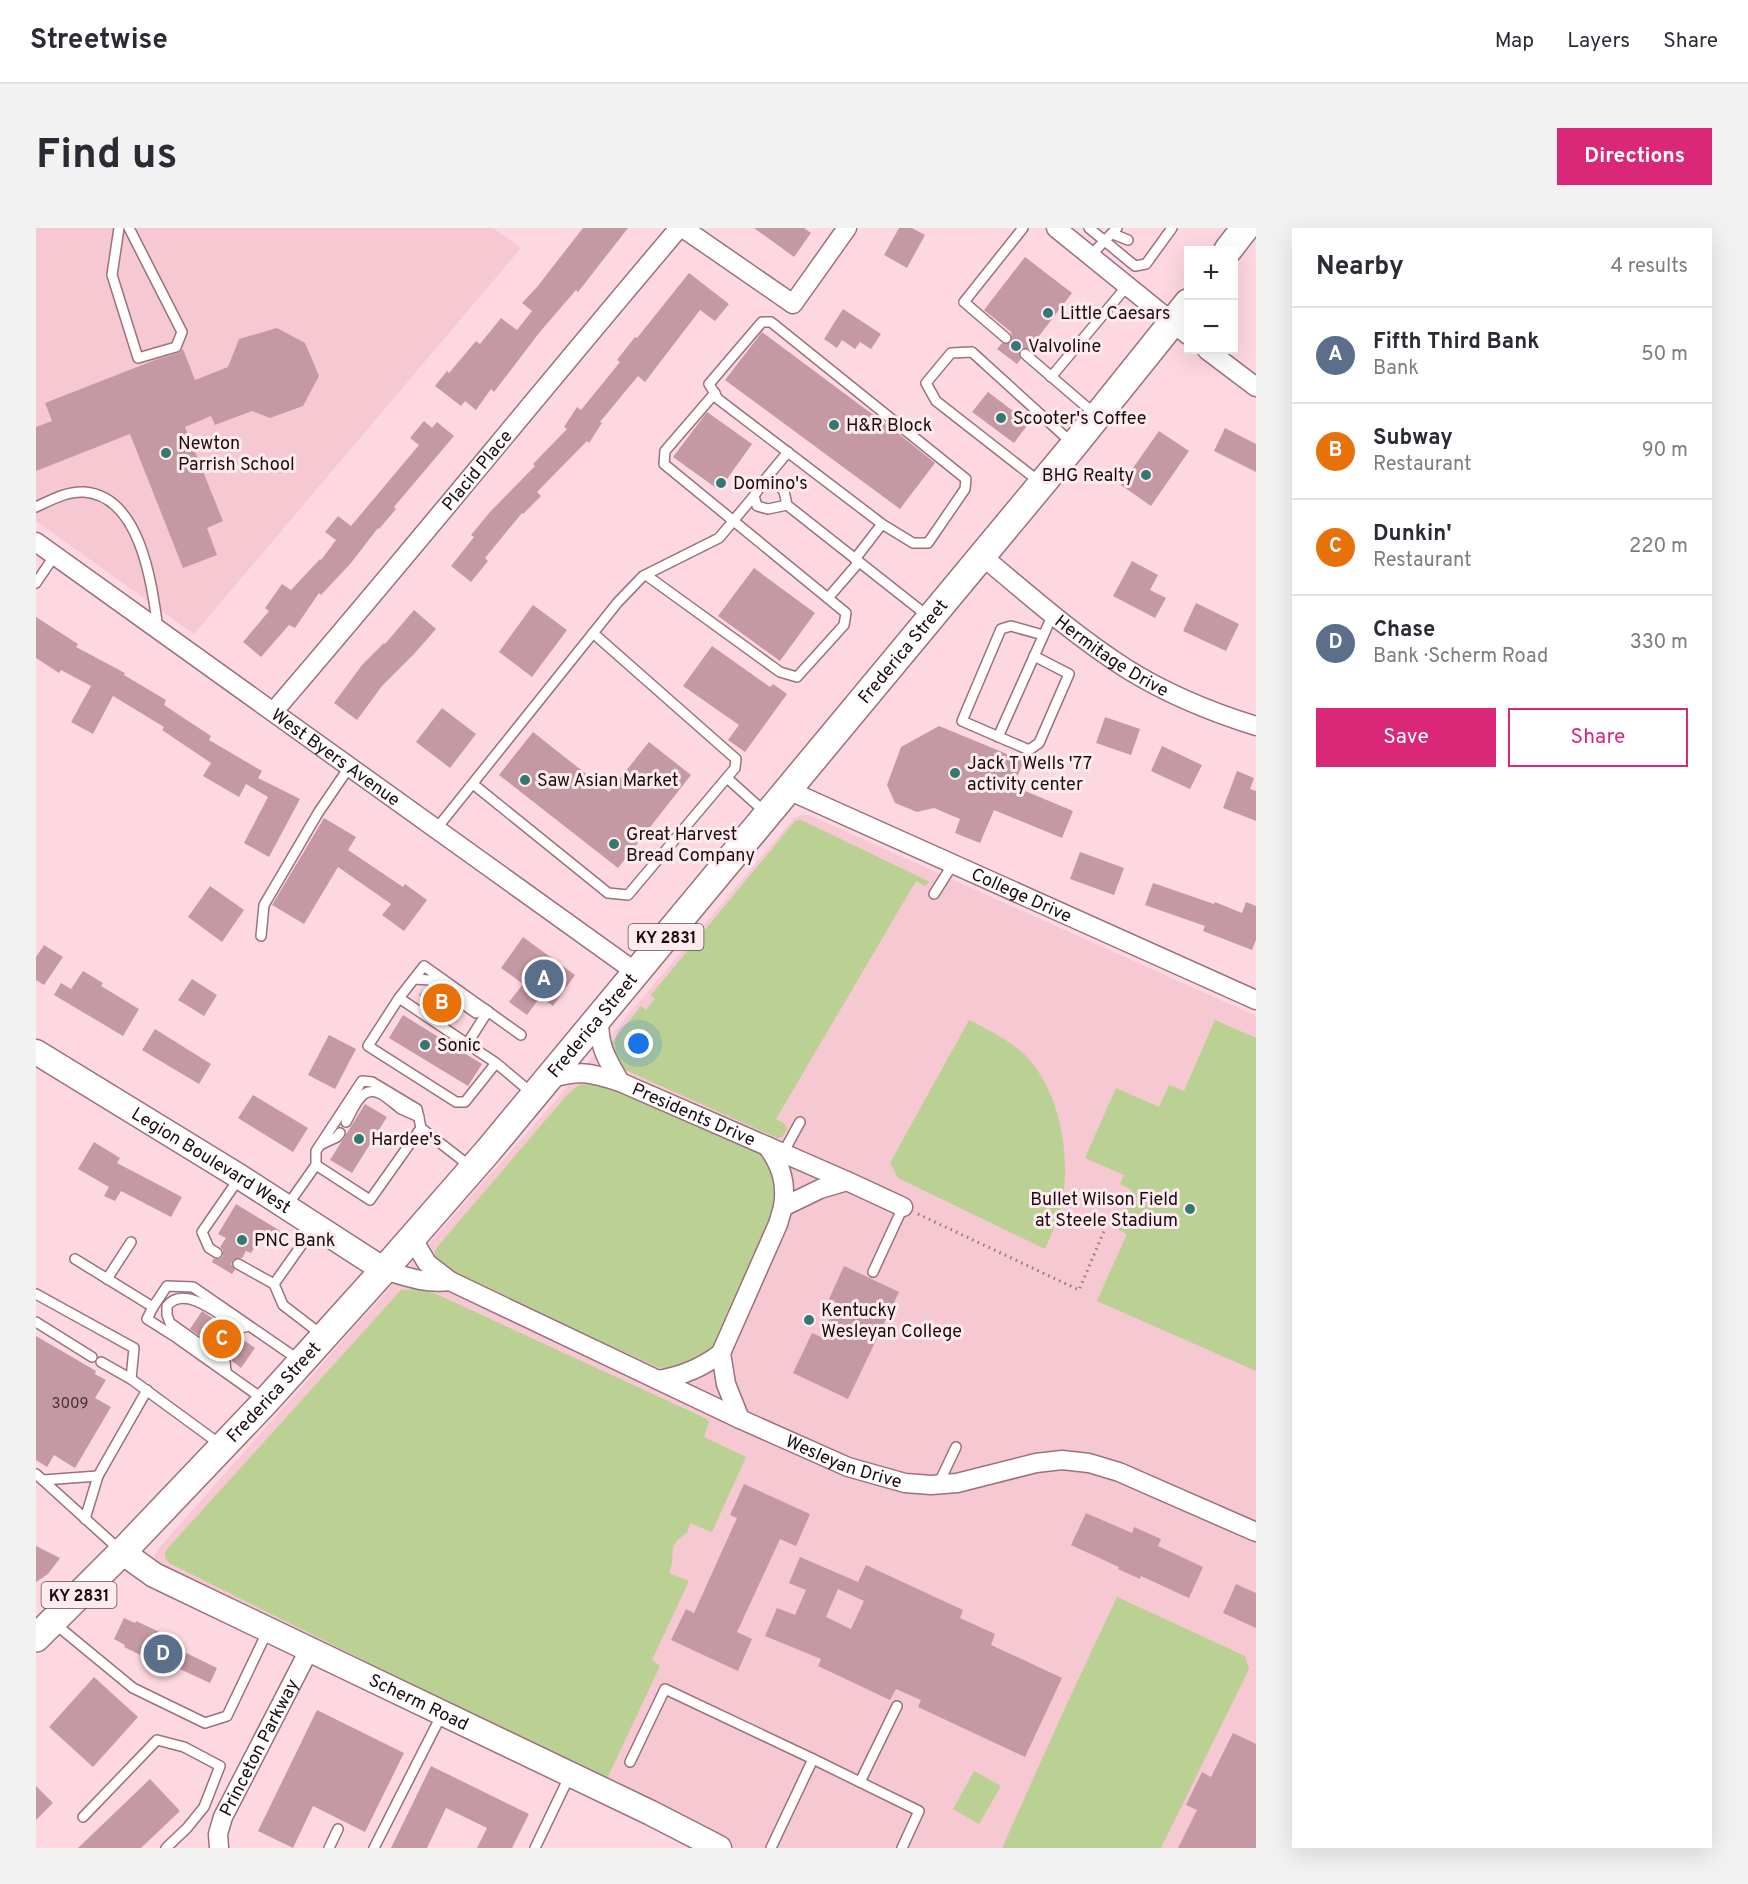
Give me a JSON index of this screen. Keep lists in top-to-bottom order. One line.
{"streets":{"main road":["Frederica Street","KY 2831"],"street":["Placid Place","Hermitage Drive","West Byers Avenue","College Drive","Presidents Drive","Legion Boulevard West","Wesleyan Drive","Scherm Road","Princeton Parkway"]},"crossings":[["Placid Place","West Byers Avenue"],["Frederica Street","Hermitage Drive"],["Frederica Street","West Byers Avenue"],["Frederica Street","College Drive"],["Frederica Street","Presidents Drive"],["Frederica Street","Legion Boulevard West"],["Frederica Street","Wesleyan Drive"],["Frederica Street","Scherm Road"],["Legion Boulevard West","Wesleyan Drive"],["Scherm Road","Princeton Parkway"]],"places":["Little Caesars","Valvoline","Scooter's Coffee","H&R Block","Newton Parrish School","BHG Realty","Domino's","Jack T Wells '77 activity center","Saw Asian Market","Great Harvest Bread Company","Sonic","Hardee's","Bullet Wilson Field at Steele Stadium","PNC Bank","Kentucky Wesleyan College"],"house_numbers":["3009"],"page":{"header":"Streetwise","nav":["Map","Layers","Share"],"buttons":["Directions",["Save","Share"]],"title":"Find us","heading":["Nearby","4 results"],"map_buttons":["+","−"],"list":[{"mark":"A","name":"Fifth Third Bank","note":"Bank","value":"50 m"},{"mark":"B","name":"Subway","note":"Restaurant","value":"90 m"},{"mark":"C","name":"Dunkin'","note":"Restaurant","value":"220 m"},{"mark":"D","name":"Chase","note":"Bank · Scherm Road","value":"330 m"}],"pins":["A","B","C","D"]}}
